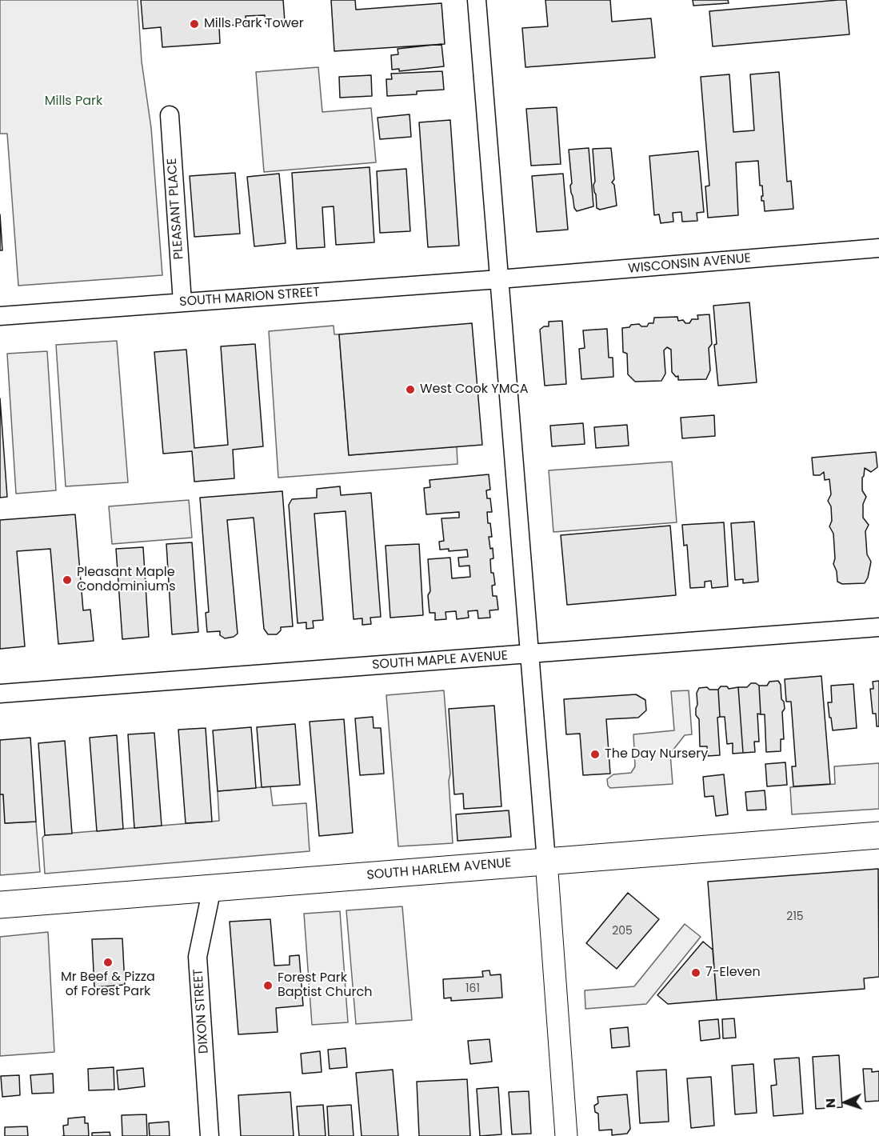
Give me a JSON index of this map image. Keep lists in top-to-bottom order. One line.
{"streets":{"main road":["SOUTH HARLEM AVENUE"],"street":["PLEASANT PLACE","WISCONSIN AVENUE","SOUTH MARION STREET","SOUTH MAPLE AVENUE","DIXON STREET"]},"crossings":[["PLEASANT PLACE","SOUTH MARION STREET"],["WISCONSIN AVENUE","SOUTH MARION STREET"],["SOUTH HARLEM AVENUE","DIXON STREET"]],"parks":["Mills Park"],"places":["Mills Park Tower","West Cook YMCA","Pleasant Maple Condominiums","The Day Nursery","Mr Beef & Pizza of Forest Park","7-Eleven","Forest Park Baptist Church"],"house_numbers":["215","205","161"],"north":"left"}
